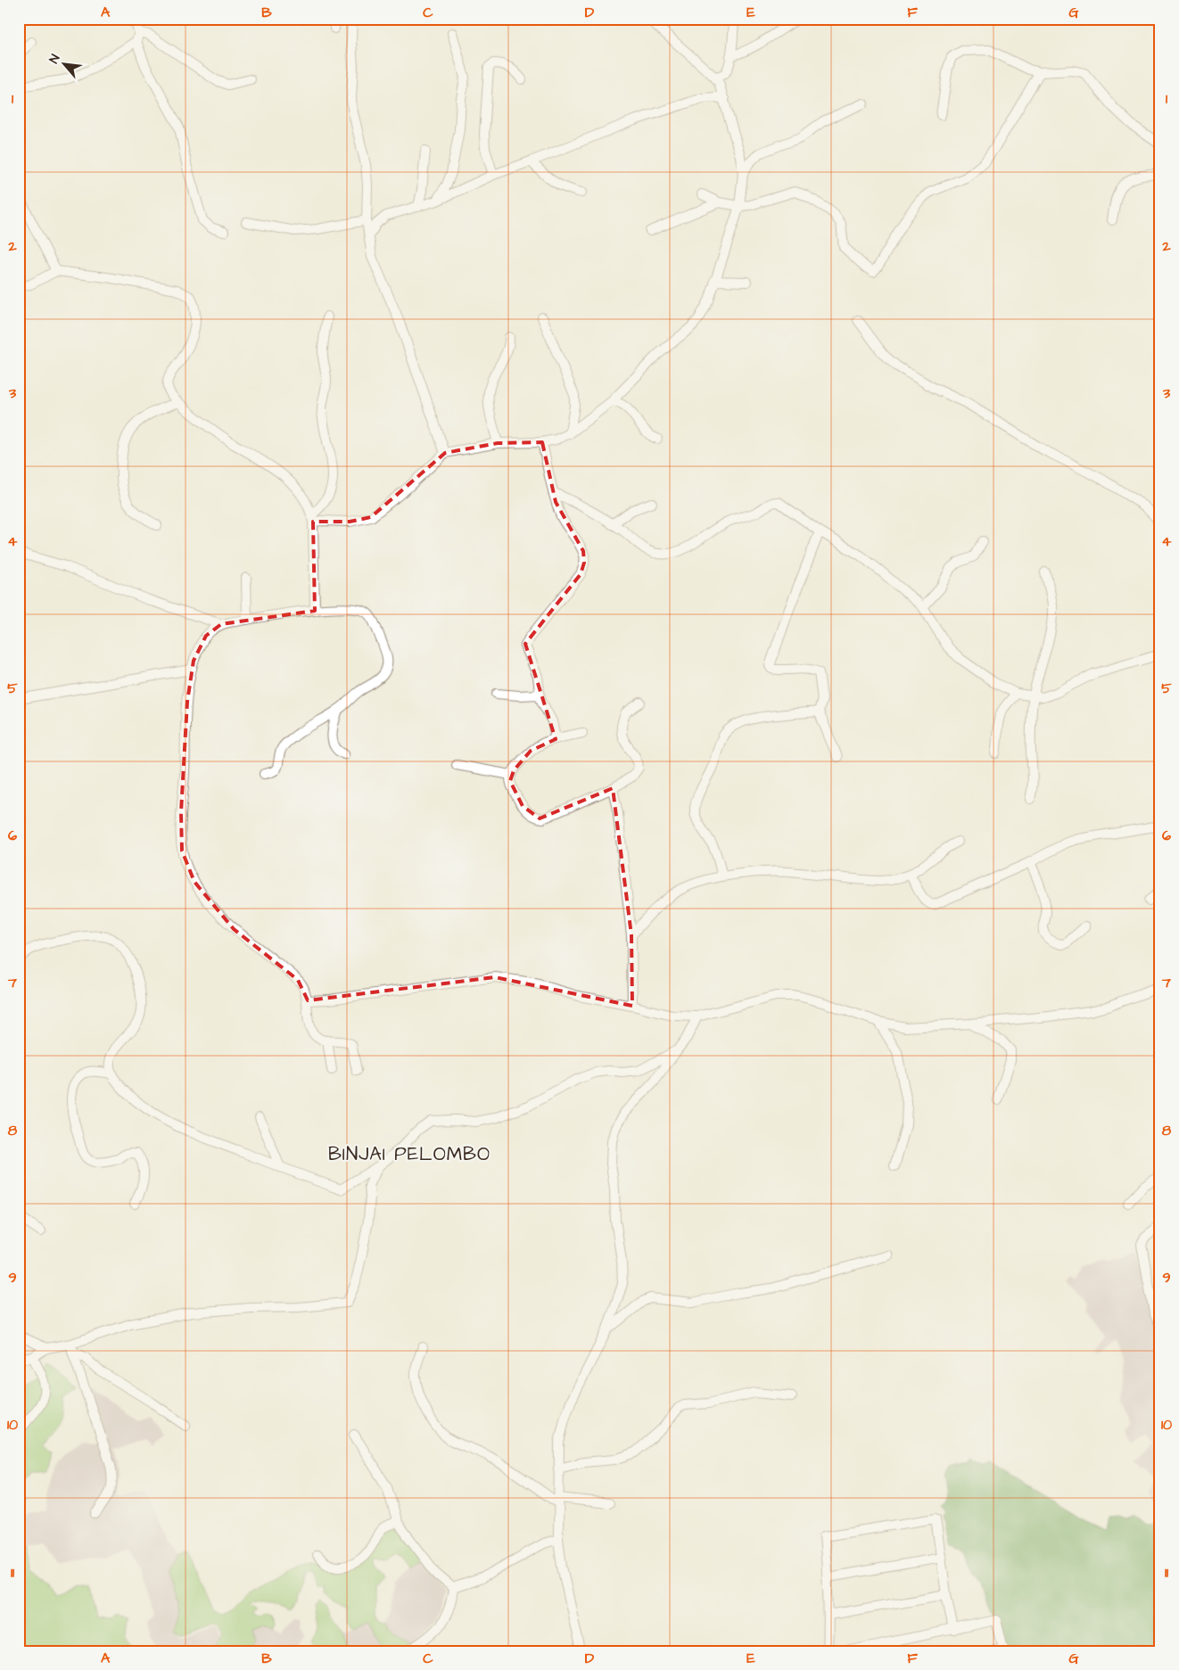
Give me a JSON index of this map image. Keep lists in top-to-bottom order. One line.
{"districts":["BINJAI PELOMBO"],"north":"top left","grid":{"columns":["A","B","C","D","E","F","G"],"rows":["1","2","3","4","5","6","7","8","9","10","11"]}}
